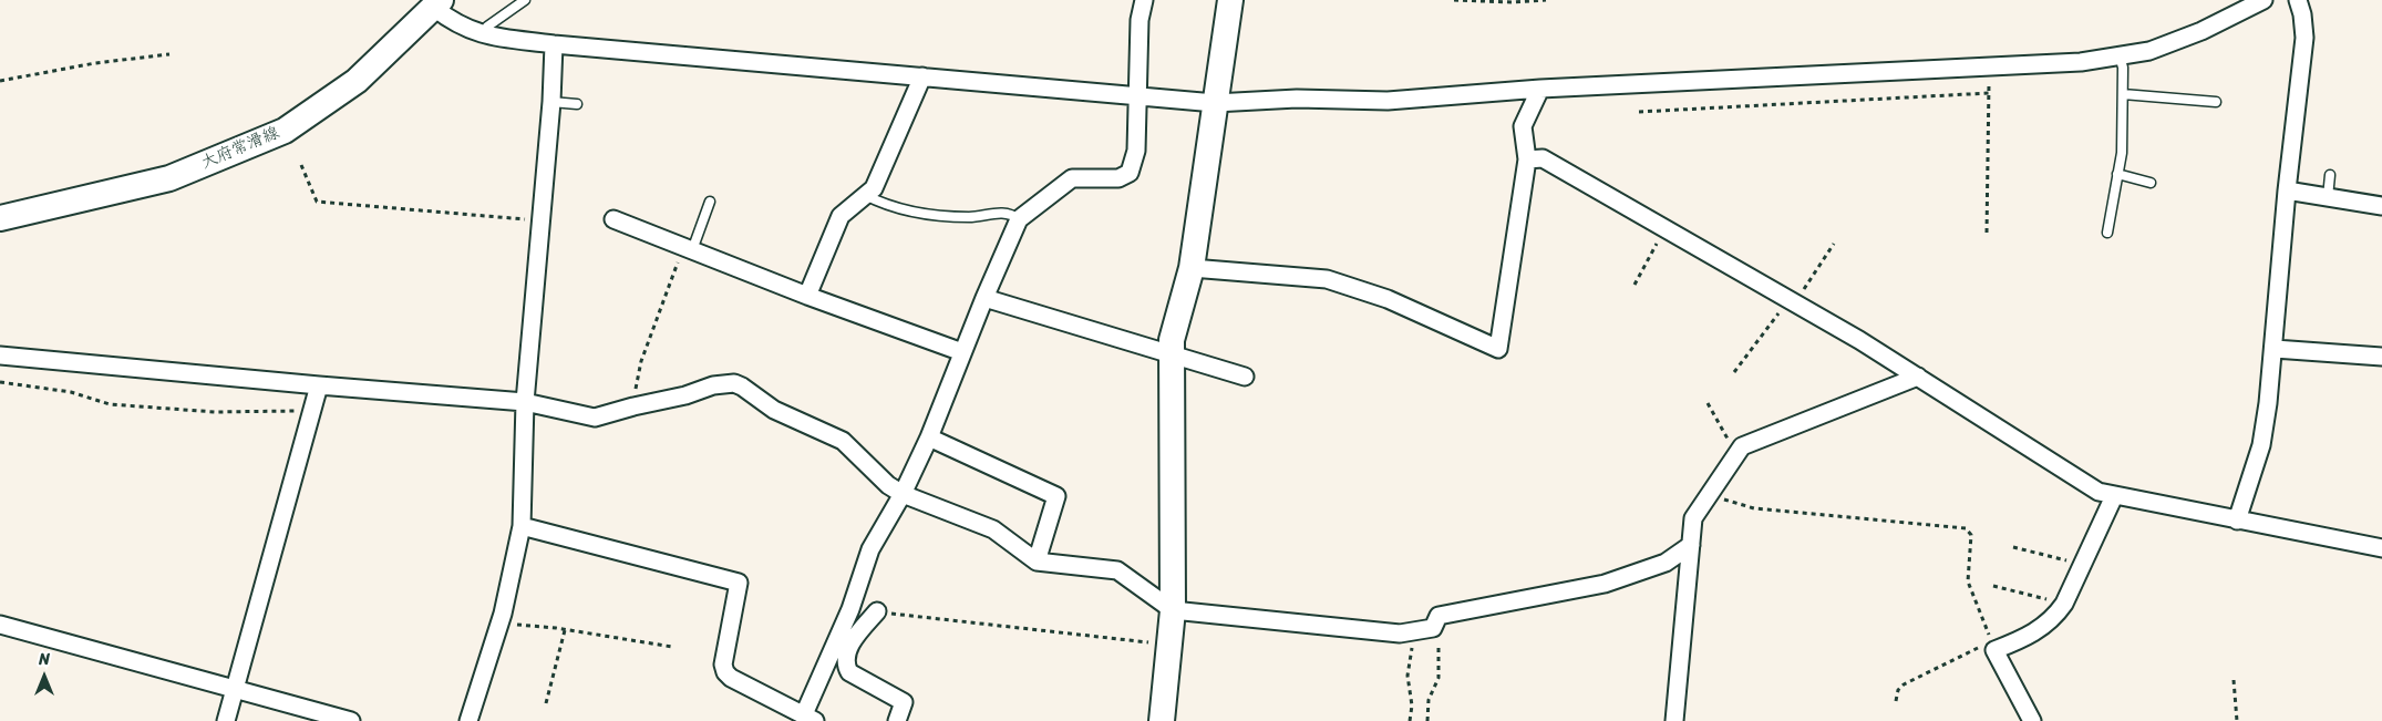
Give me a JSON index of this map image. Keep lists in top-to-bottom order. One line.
{"streets":{"street":["大府常滑線"]},"north":"top"}
